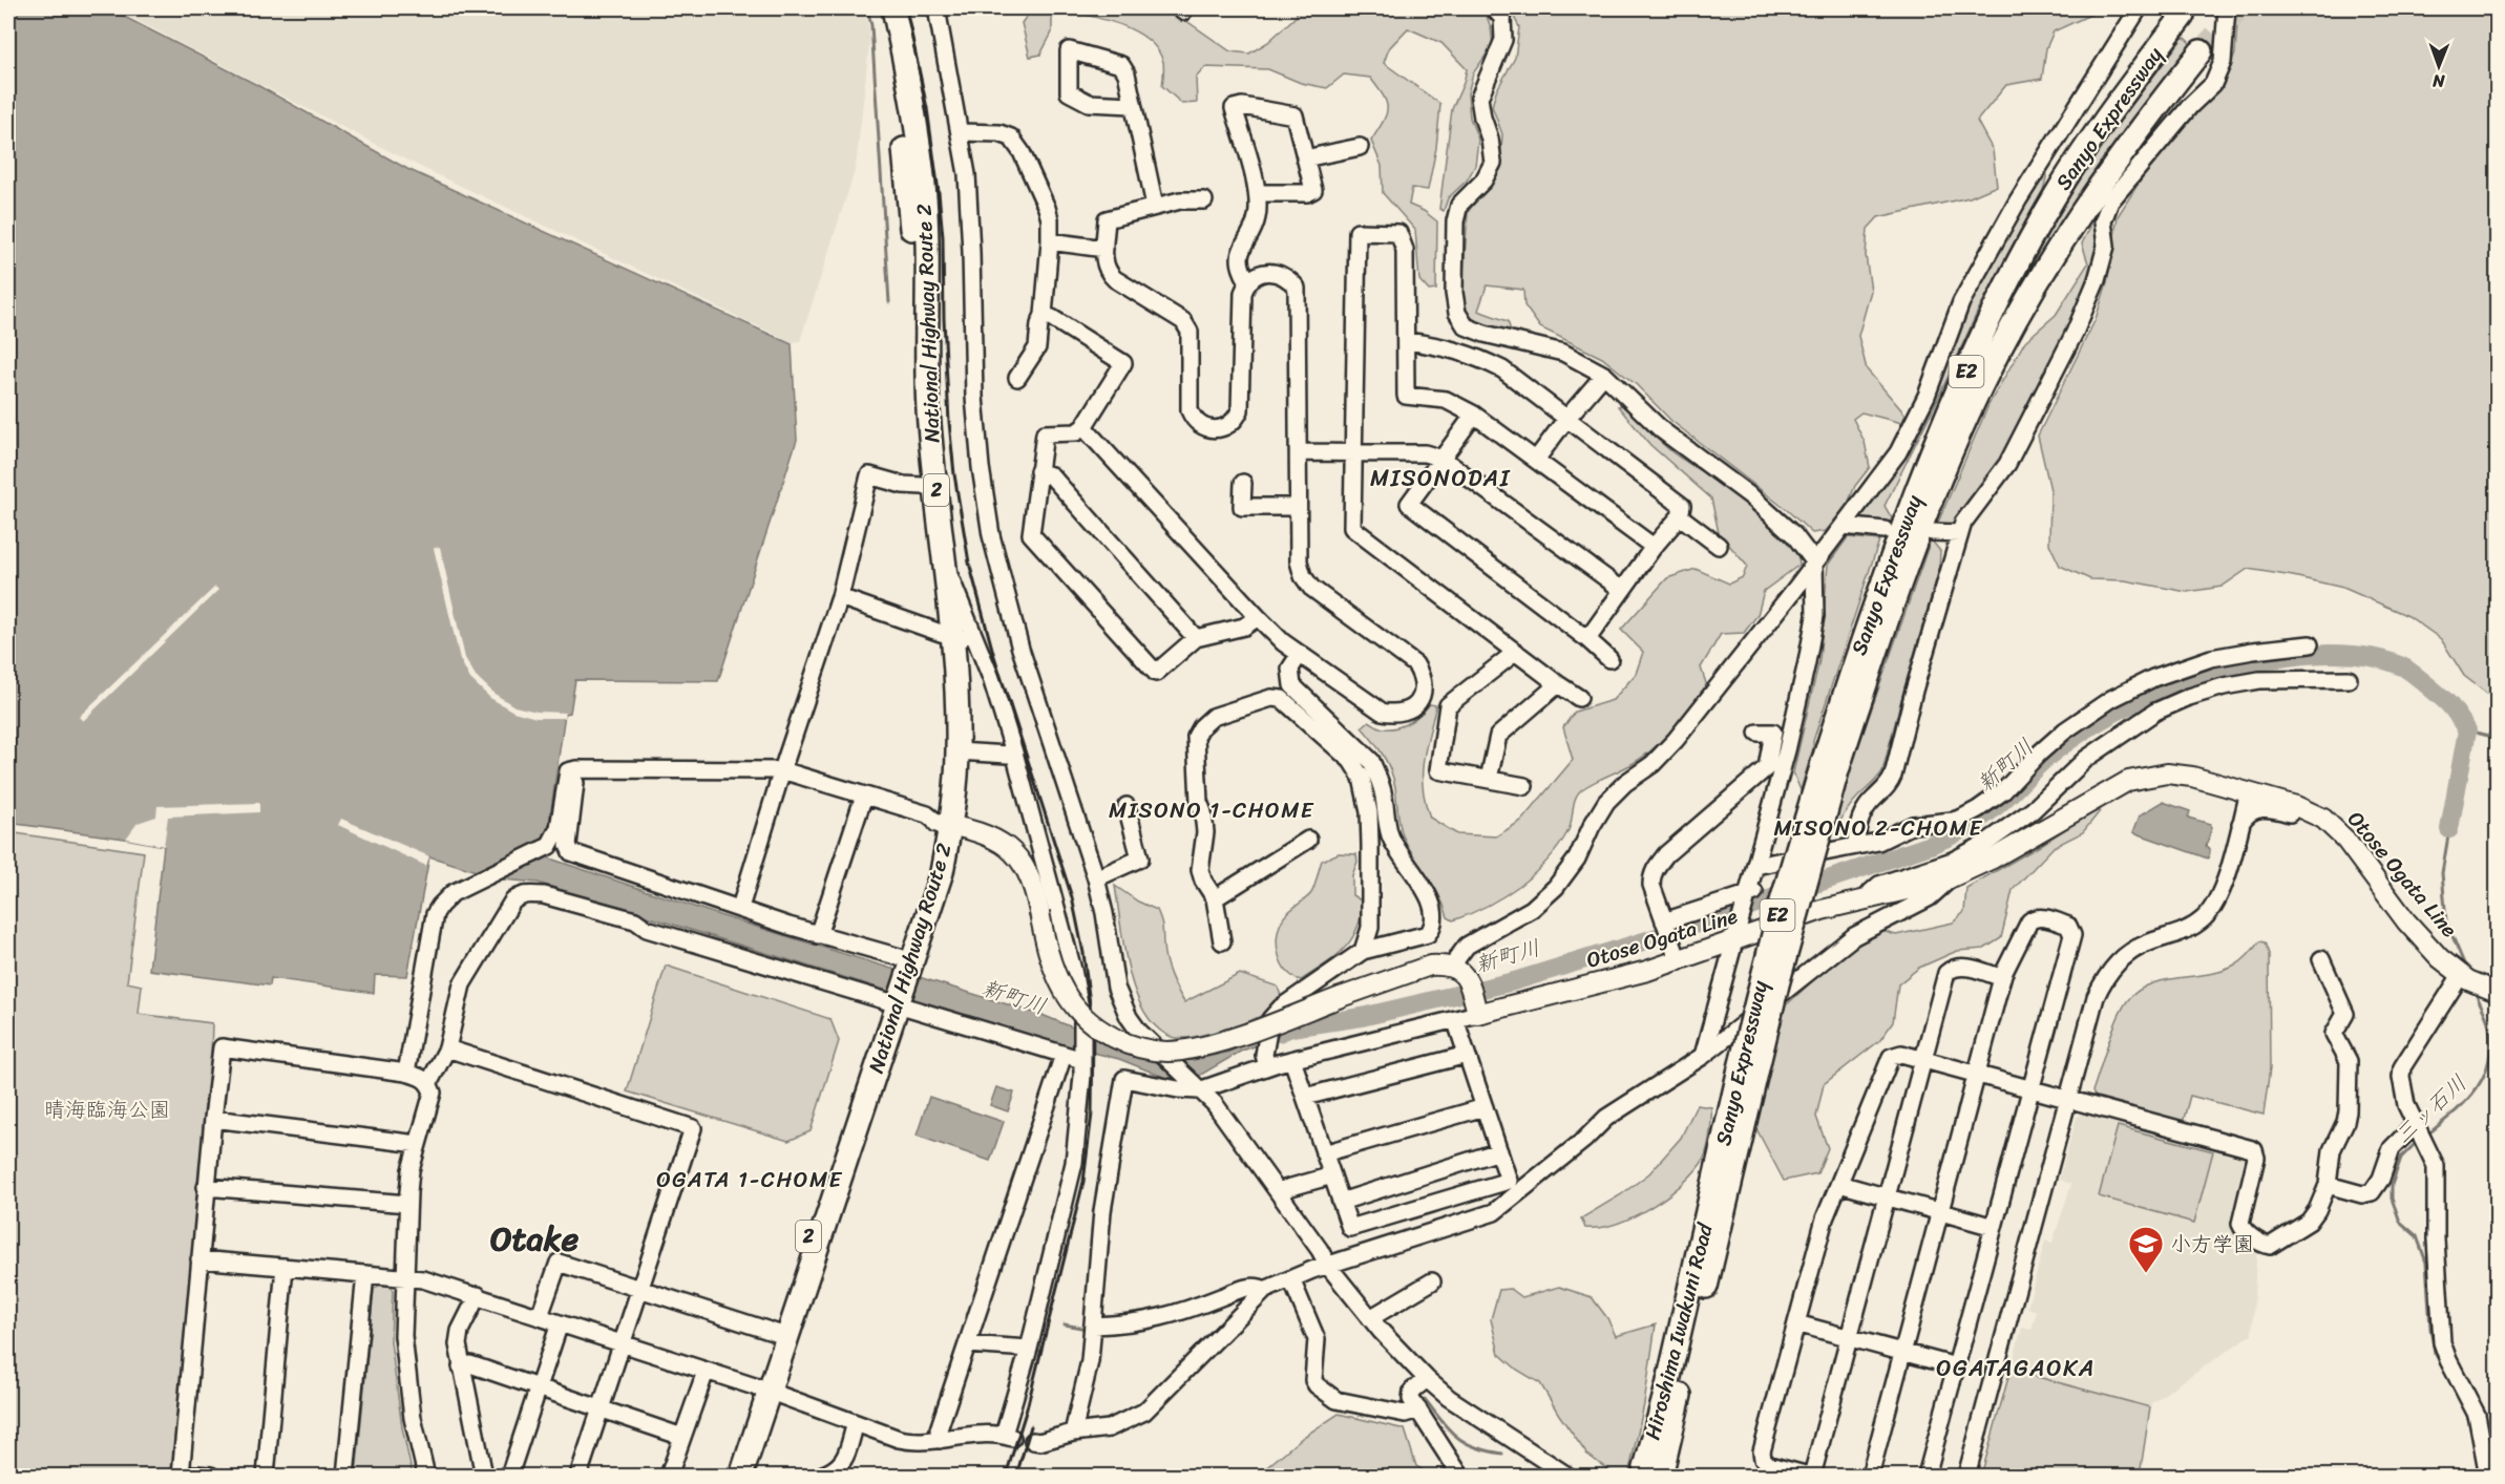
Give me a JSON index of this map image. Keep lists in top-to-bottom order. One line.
{"streets":{"highway":["Sanyo Expressway","National Highway Route 2","E2","2","Hiroshima Iwakuni Road"],"main road":["Otose Ogata Line"]},"crossings":[["Sanyo Expressway","Hiroshima Iwakuni Road"]],"districts":["MISONODAI","MISONO 1-CHOME","MISONO 2-CHOME","OGATA 1-CHOME","Otake","OGATAGAOKA"],"water":["新町川","三ッ石川"],"parks":["晴海臨海公園"],"places":{"school or university":["小方学園"]},"north":"bottom"}
